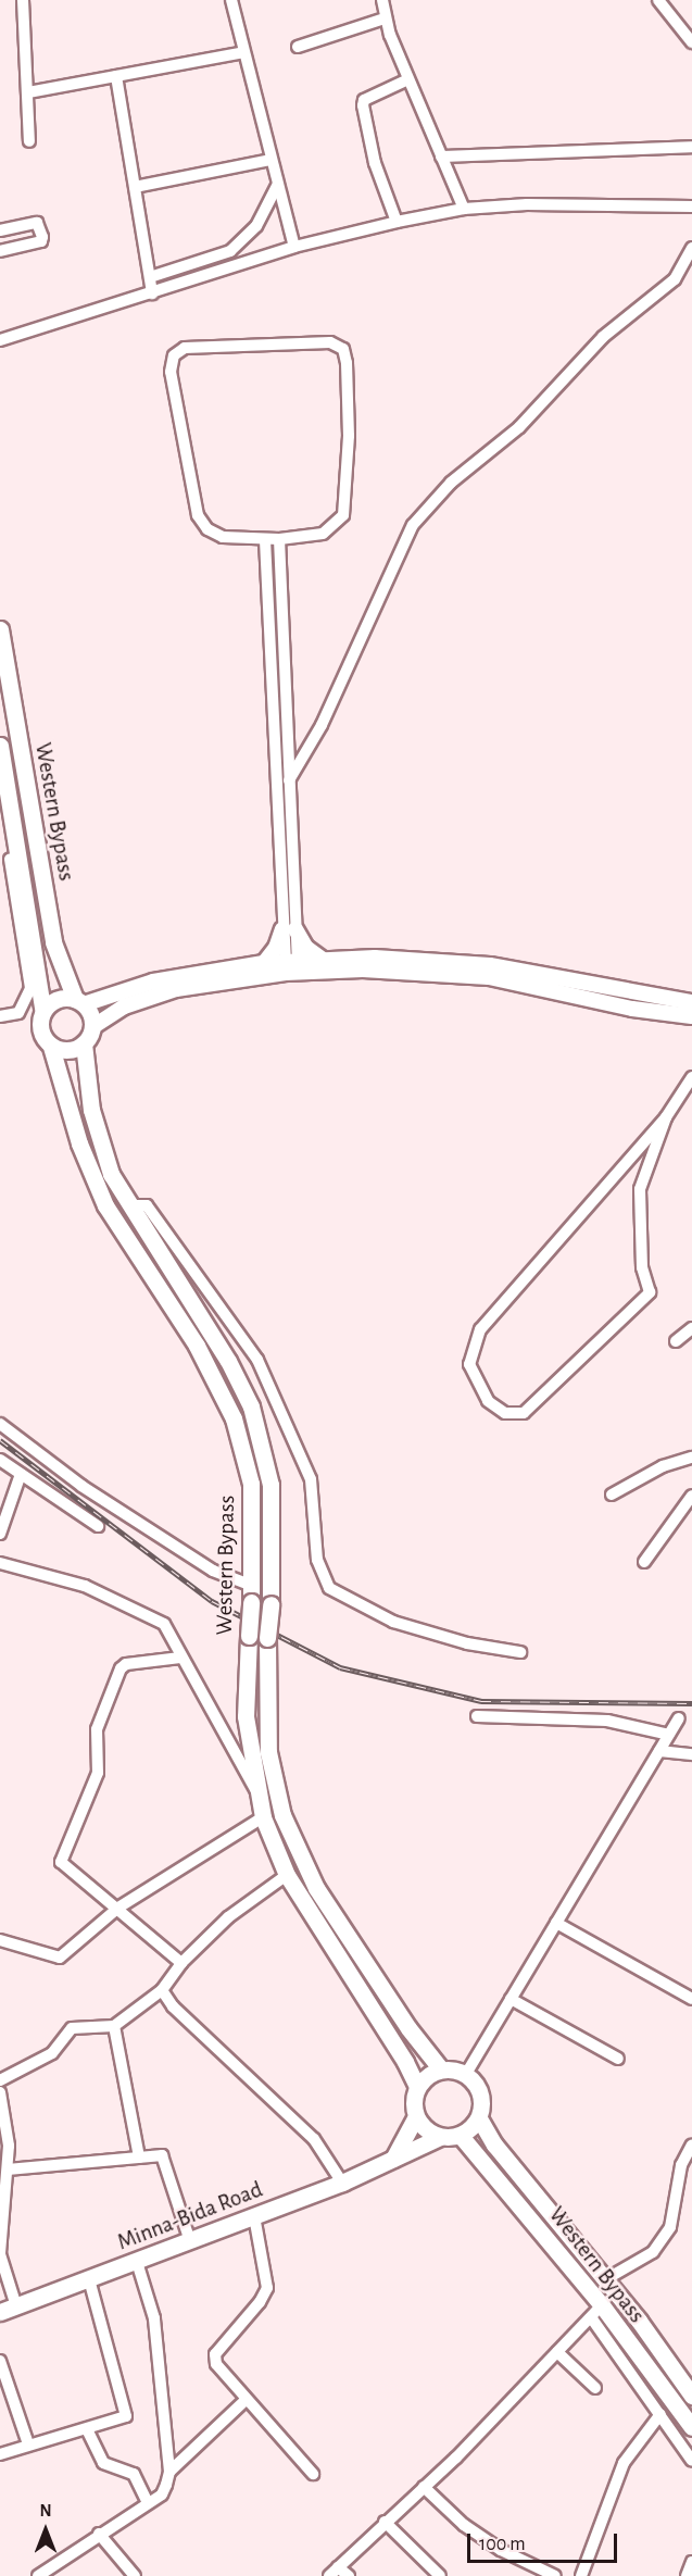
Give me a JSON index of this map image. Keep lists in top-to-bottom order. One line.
{"streets":{"main road":["Western Bypass","Minna-Bida Road"]},"crossings":[["Western Bypass","Minna-Bida Road"]],"scale_bar":"100 m","north":"top"}
